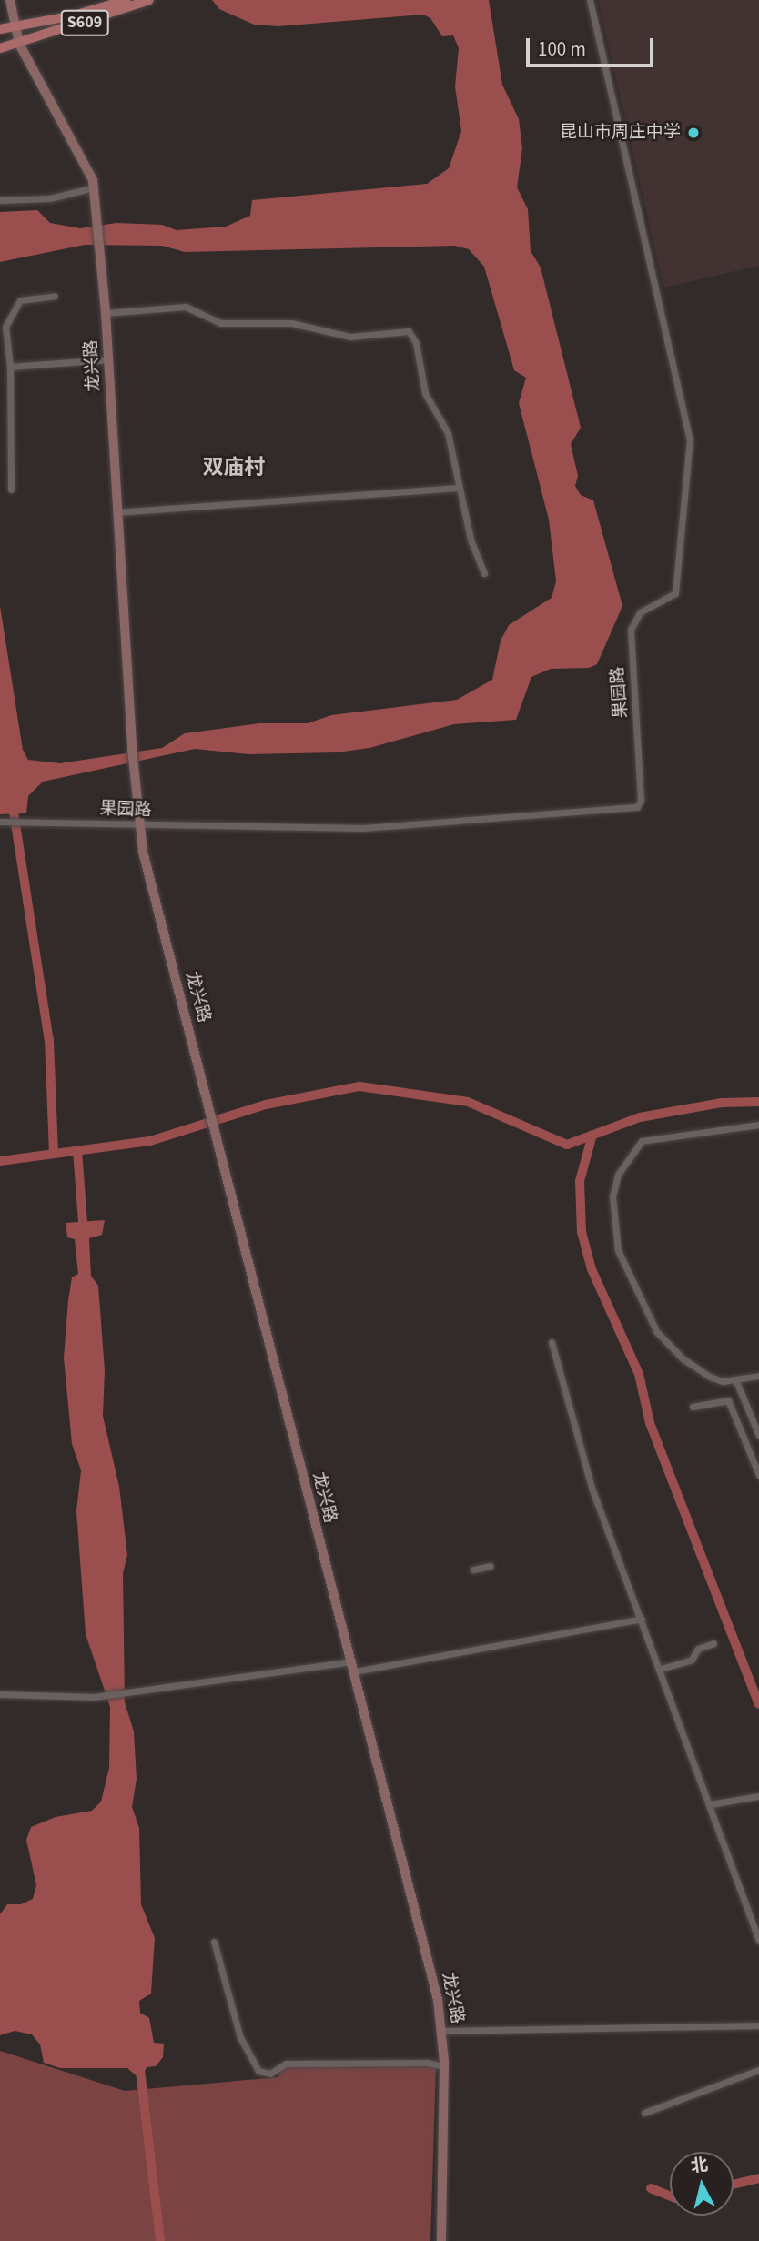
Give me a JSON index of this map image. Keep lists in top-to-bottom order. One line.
{"streets":{"main road":["S609"],"street":["龙兴路","果园路"]},"crossings":[["S609","龙兴路"],["龙兴路","果园路"]],"districts":["双庙村"],"places":["昆山市周庄中学"],"scale_bar":"100 m","north":"top"}
